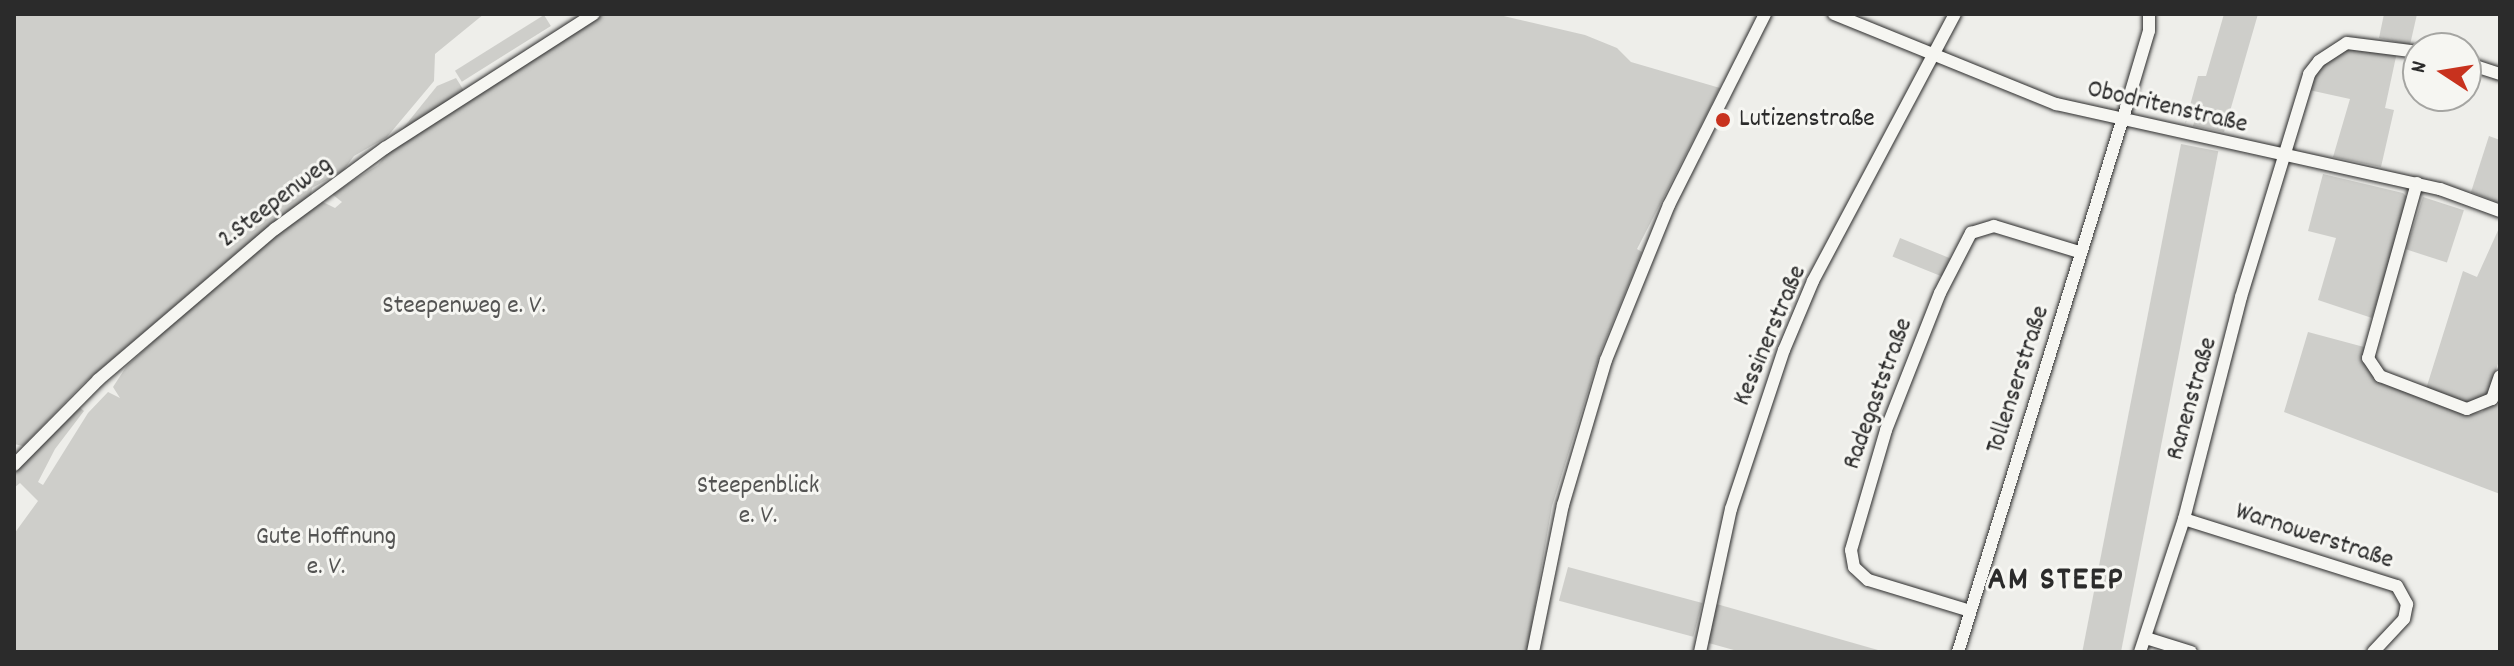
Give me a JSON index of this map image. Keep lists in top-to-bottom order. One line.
{"streets":{"street":["Obodritenstraße","2.Steepenweg","Kessinerstraße","Tollenserstraße","Radegaststraße","Ranenstraße","Warnowerstraße"]},"crossings":[["Obodritenstraße","Kessinerstraße"],["Obodritenstraße","Tollenserstraße"],["Obodritenstraße","Ranenstraße"],["Tollenserstraße","Radegaststraße"],["Ranenstraße","Warnowerstraße"]],"districts":["AM STEEP"],"parks":["Steepenweg e. V.","Steepenblick e. V.","Gute Hoffnung e. V."],"places":["Lutizenstraße"],"north":"left"}
